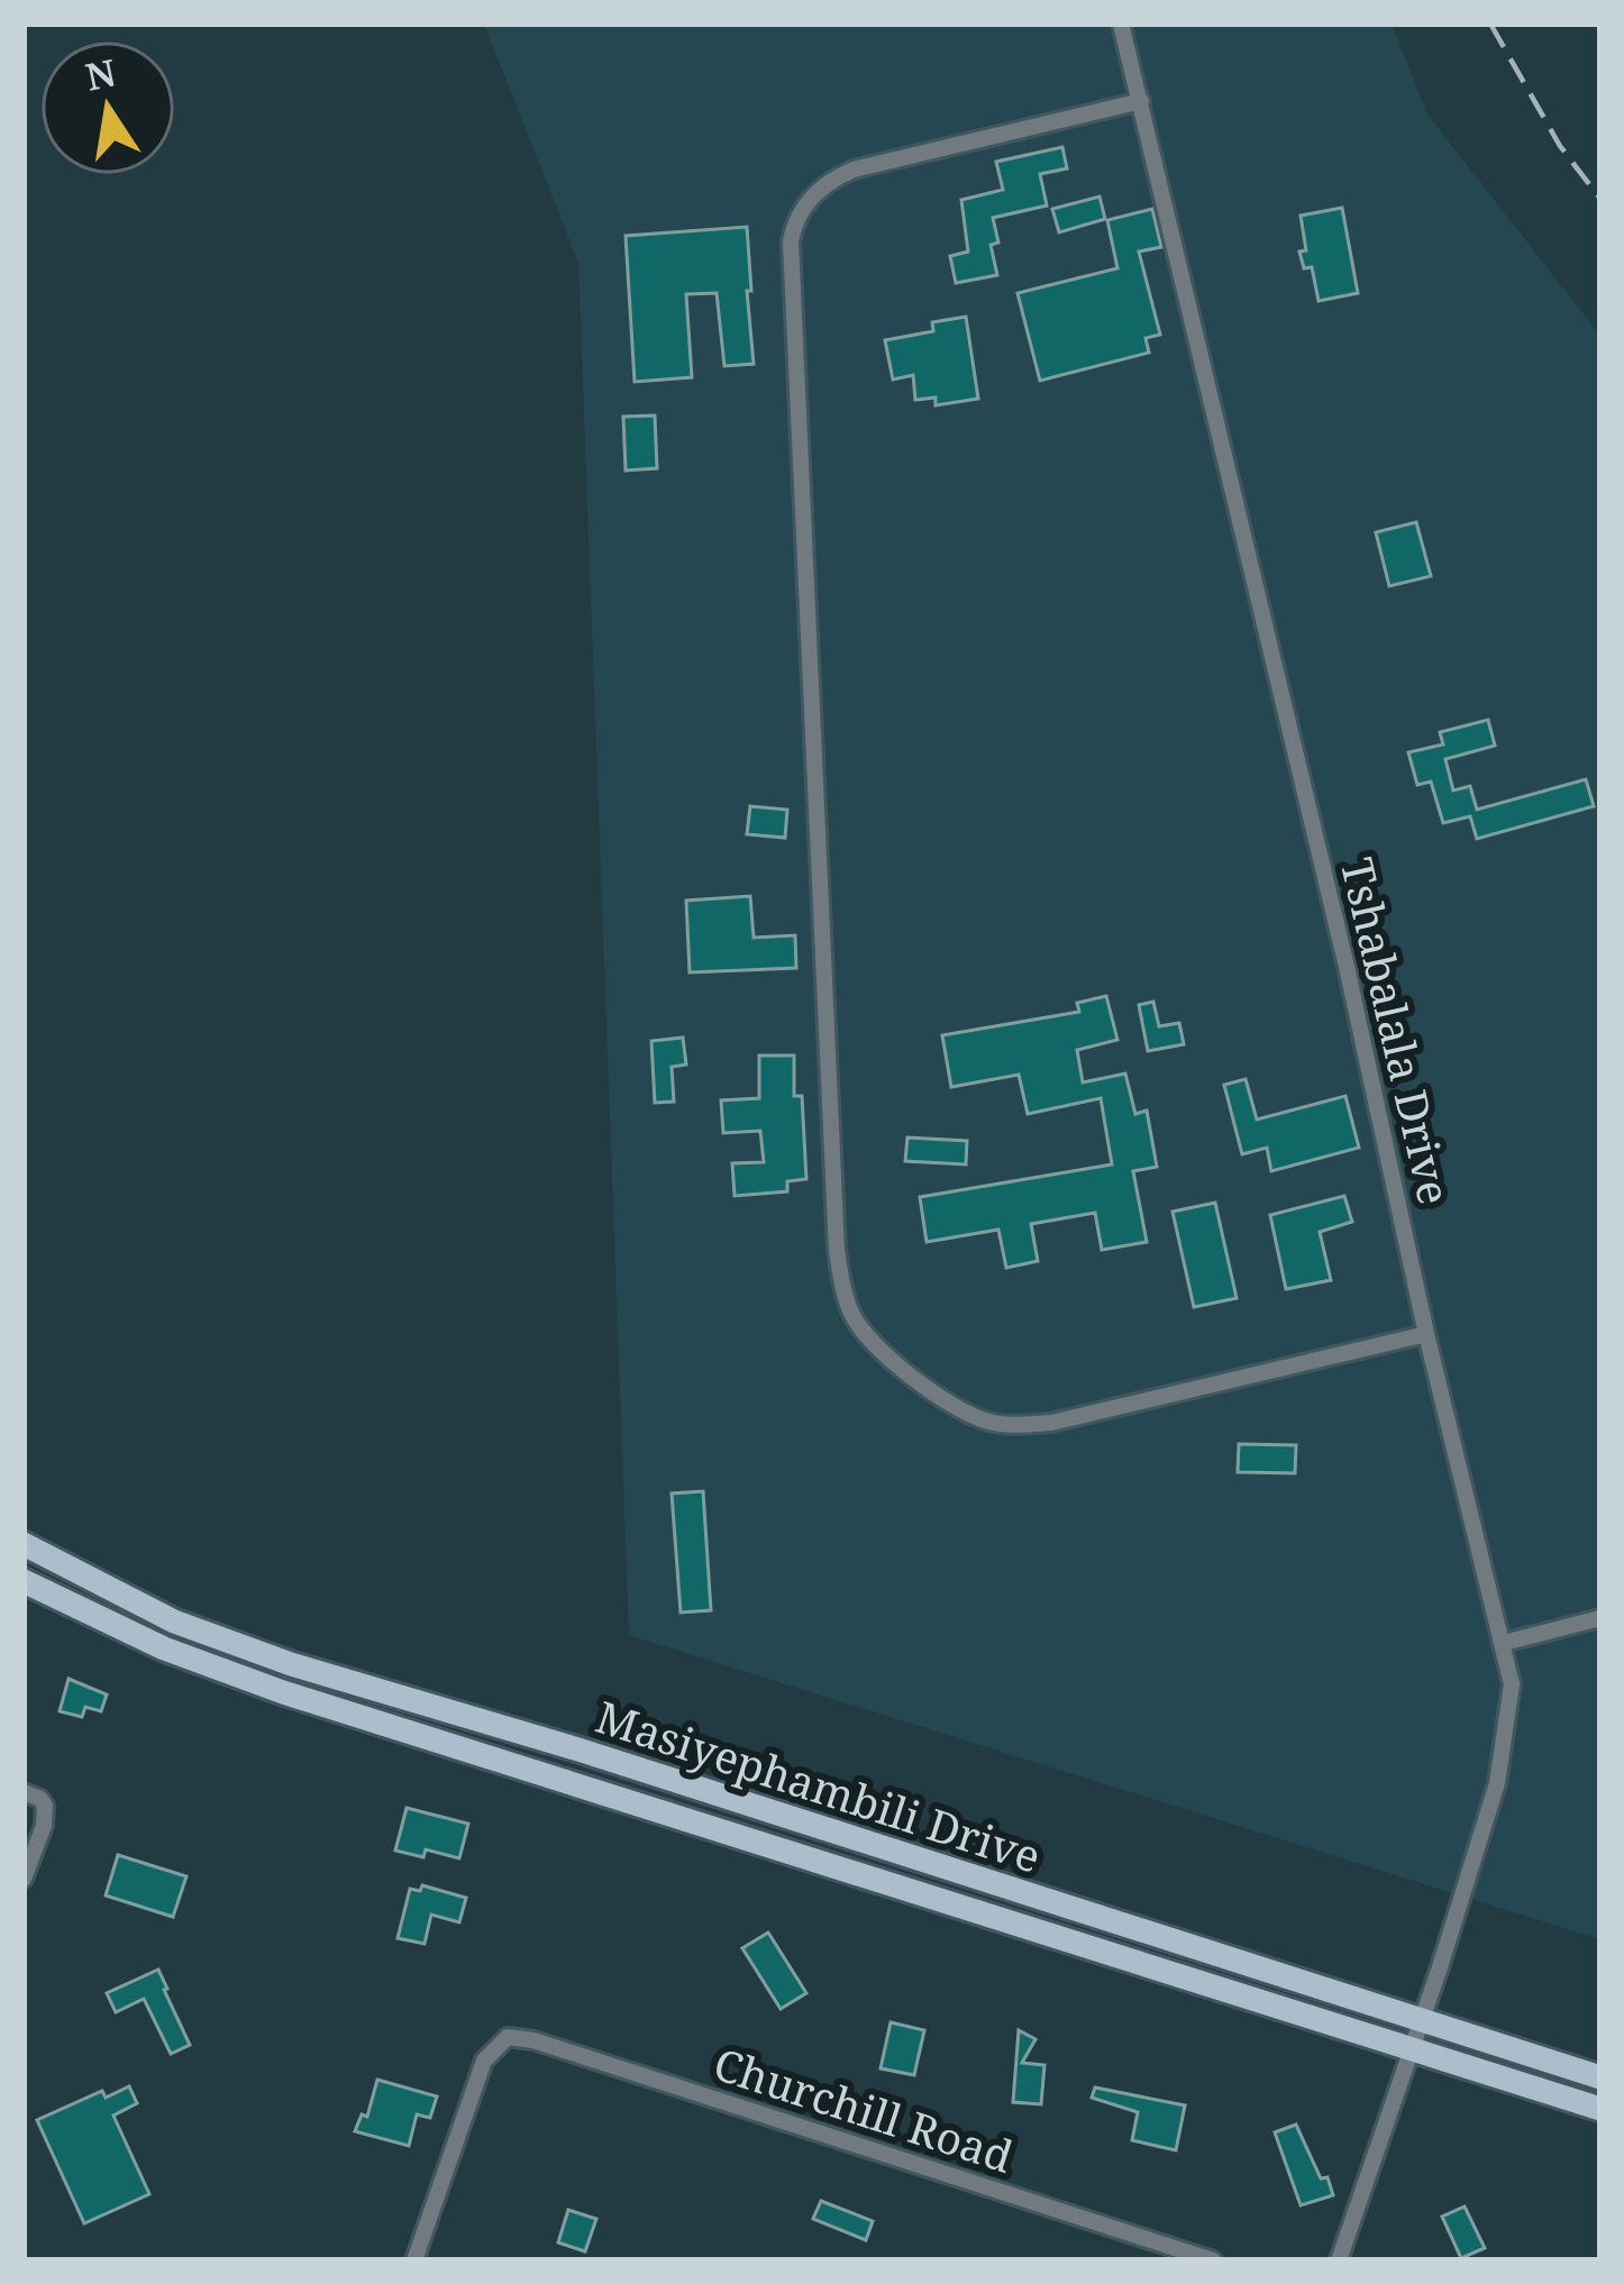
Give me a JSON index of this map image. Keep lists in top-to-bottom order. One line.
{"streets":{"main road":["Masiyephambili Drive"],"street":["Tshabalala Drive","Churchill Road"]},"crossings":[["Tshabalala Drive","Masiyephambili Drive"]],"north":"top"}
